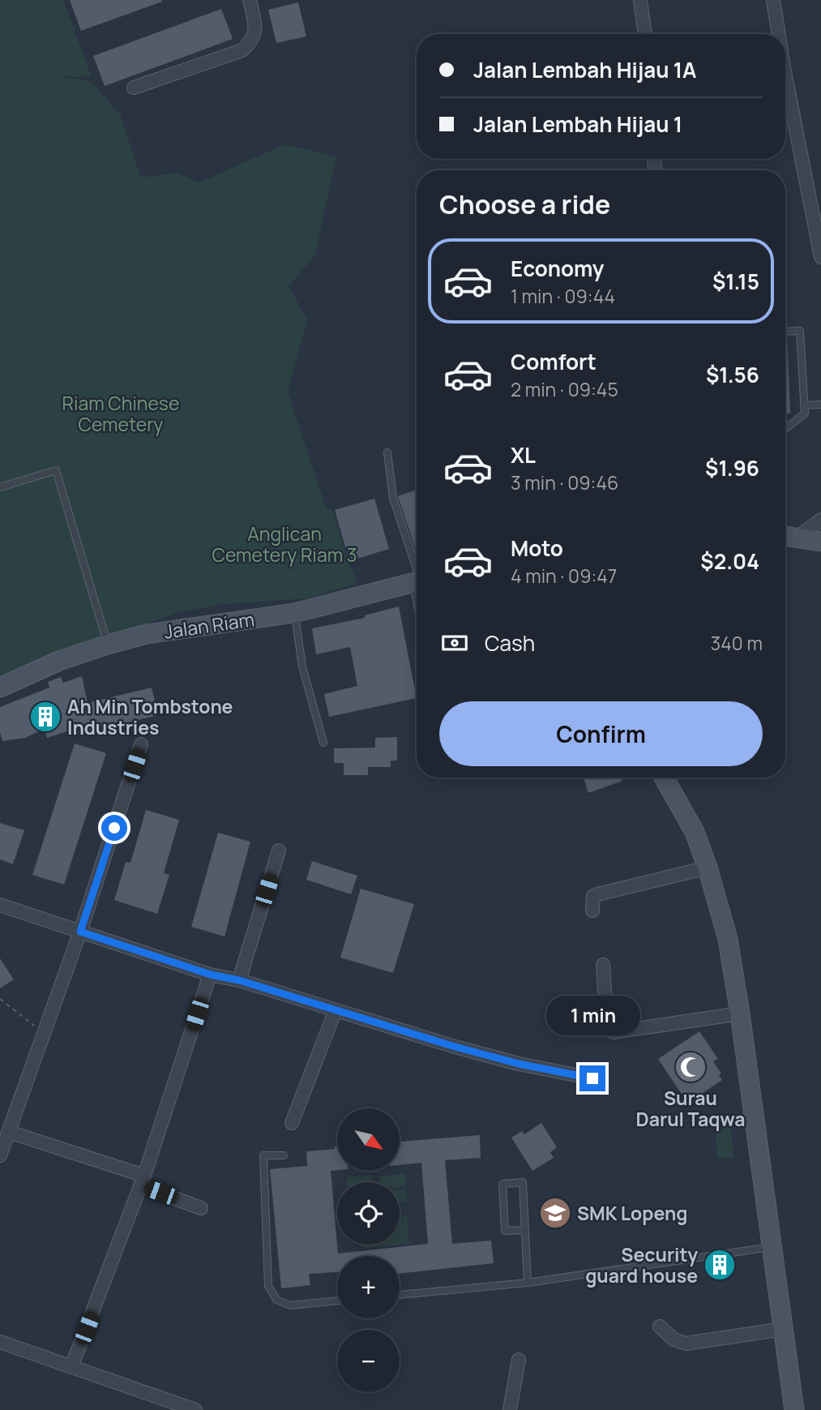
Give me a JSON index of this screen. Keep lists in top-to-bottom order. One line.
{"streets":{"street":["Jalan Riam"]},"parks":["Riam Chinese Cemetery","Anglican Cemetery Riam 3"],"places":{"building":["Ah Min Tombstone Industries","Security guard house"],"mosque":["Surau Darul Taqwa"],"school or university":["SMK Lopeng"]},"north":"bottom right","page":{"banner":["Jalan Lembah Hijau 1A","Jalan Lembah Hijau 1"],"heading":"Choose a ride","list":[{"name":"Economy","note":"1 min · 09:44","value":"$1.15"},{"name":"Comfort","note":"2 min · 09:45","value":"$1.56"},{"name":"XL","note":"3 min · 09:46","value":"$1.96"},{"name":"Moto","note":"4 min · 09:47","value":"$2.04"}],"pay":["Cash","340 m"],"buttons":"Confirm","bubble":"1 min","map_buttons":["+","−"]}}
